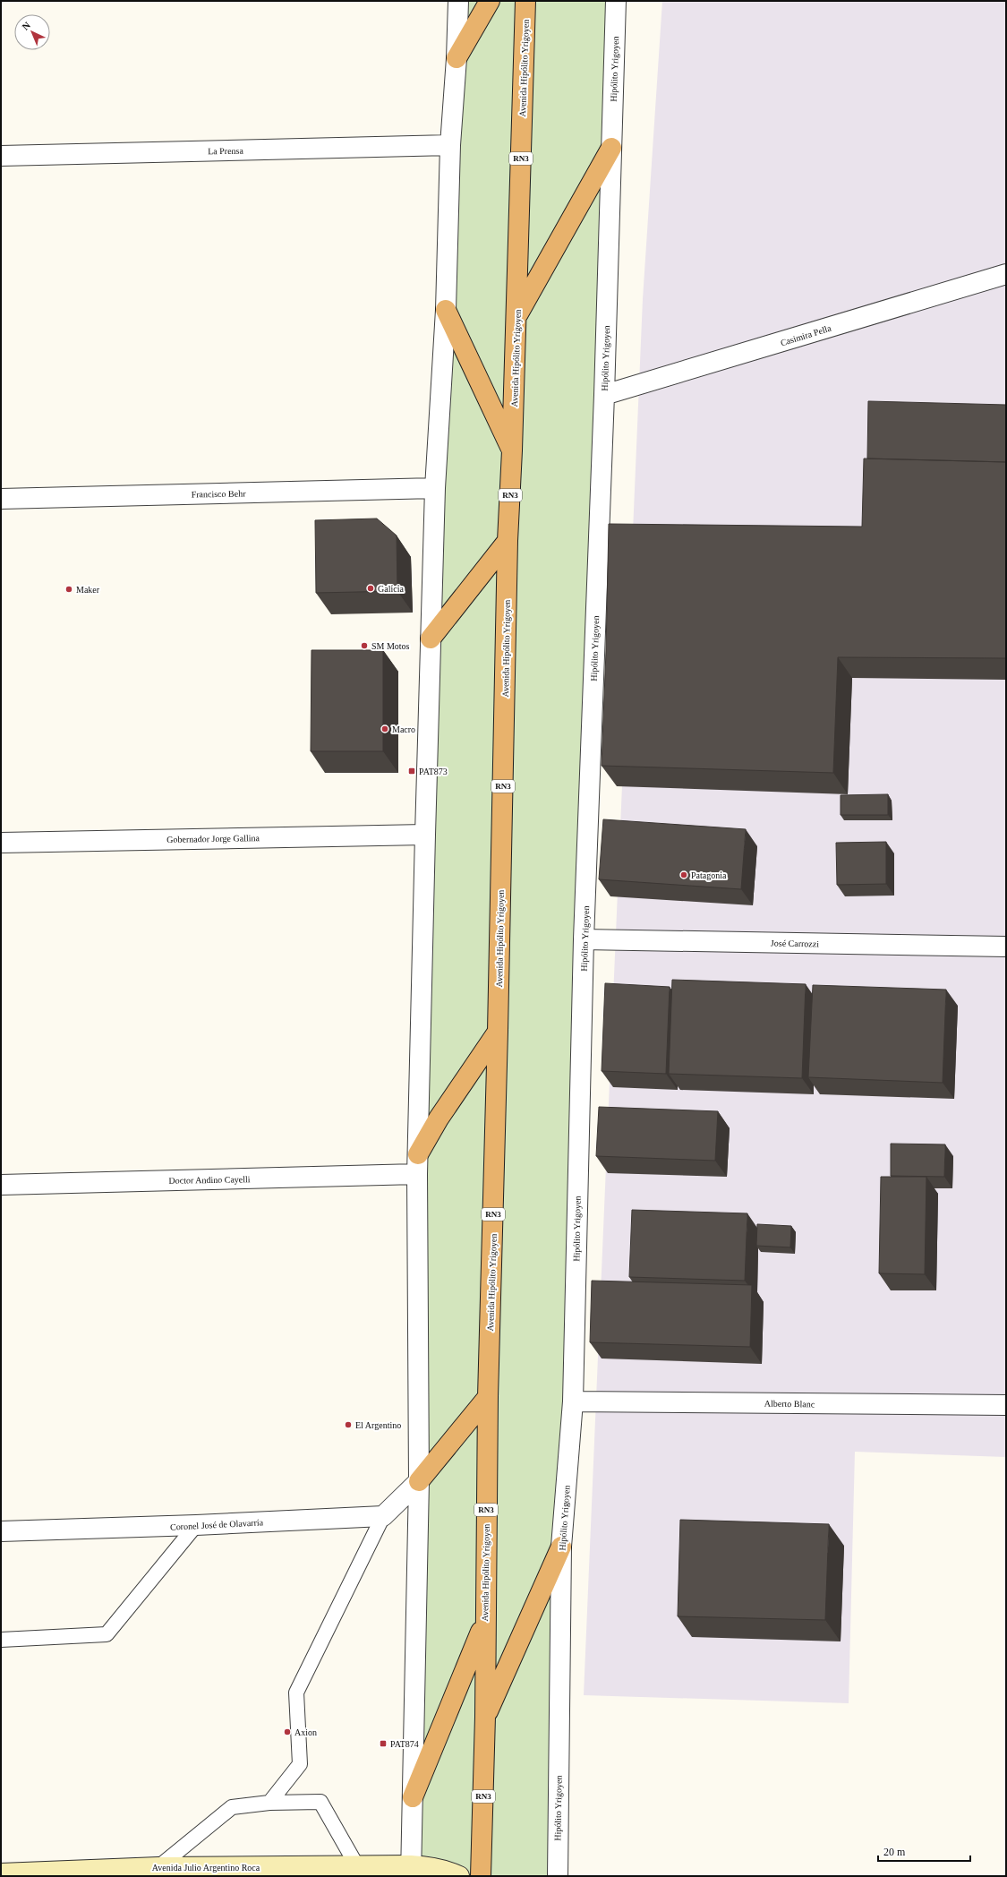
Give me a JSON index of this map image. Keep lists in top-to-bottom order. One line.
{"streets":{"highway":["Avenida Hipólito Yrigoyen","RN3"],"main road":["Avenida Julio Argentino Roca"],"street":["Hipólito Yrigoyen","La Prensa","Casimira Pella","Francisco Behr","Gobernador Jorge Gallina","José Carrozzi","Doctor Andino Cayelli","Alberto Blanc","Coronel José de Olavarría"]},"crossings":[["Hipólito Yrigoyen","Casimira Pella"],["Hipólito Yrigoyen","José Carrozzi"],["Hipólito Yrigoyen","Alberto Blanc"]],"places":{"other":["Galicia","Maker","SM Motos","Macro","Patagonia","El Argentino","Axion"],"transit":["PAT873","PAT874"]},"scale_bar":"20 m","north":"top left"}
